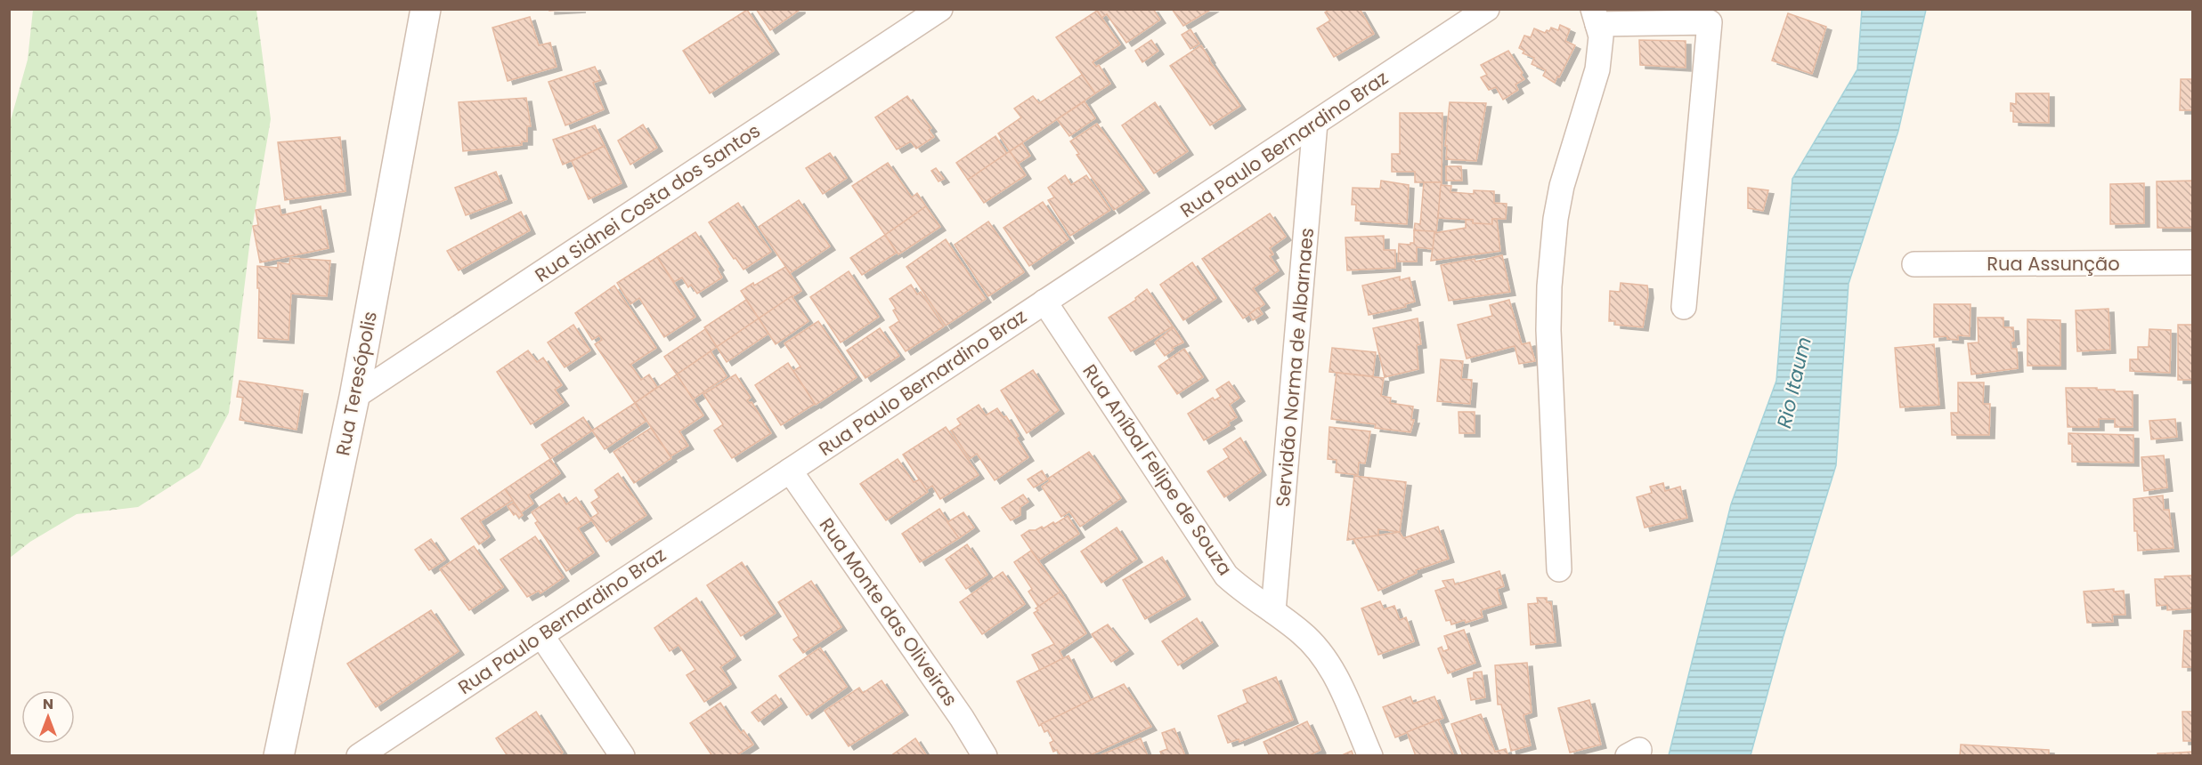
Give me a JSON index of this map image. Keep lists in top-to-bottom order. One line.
{"streets":{"street":["Rua Paulo Bernardino Braz","Rua Sidnei Costa dos Santos","Rua Assunção","Servidão Norma de Albarnaes","Rua Teresópolis","Rua Aníbal Felipe de Souza","Rua Monte das Oliveiras"]},"crossings":[["Rua Paulo Bernardino Braz","Servidão Norma de Albarnaes"],["Rua Paulo Bernardino Braz","Rua Aníbal Felipe de Souza"],["Rua Paulo Bernardino Braz","Rua Monte das Oliveiras"],["Rua Sidnei Costa dos Santos","Rua Teresópolis"],["Servidão Norma de Albarnaes","Rua Aníbal Felipe de Souza"]],"water":["Rio Itaum"],"north":"top"}
